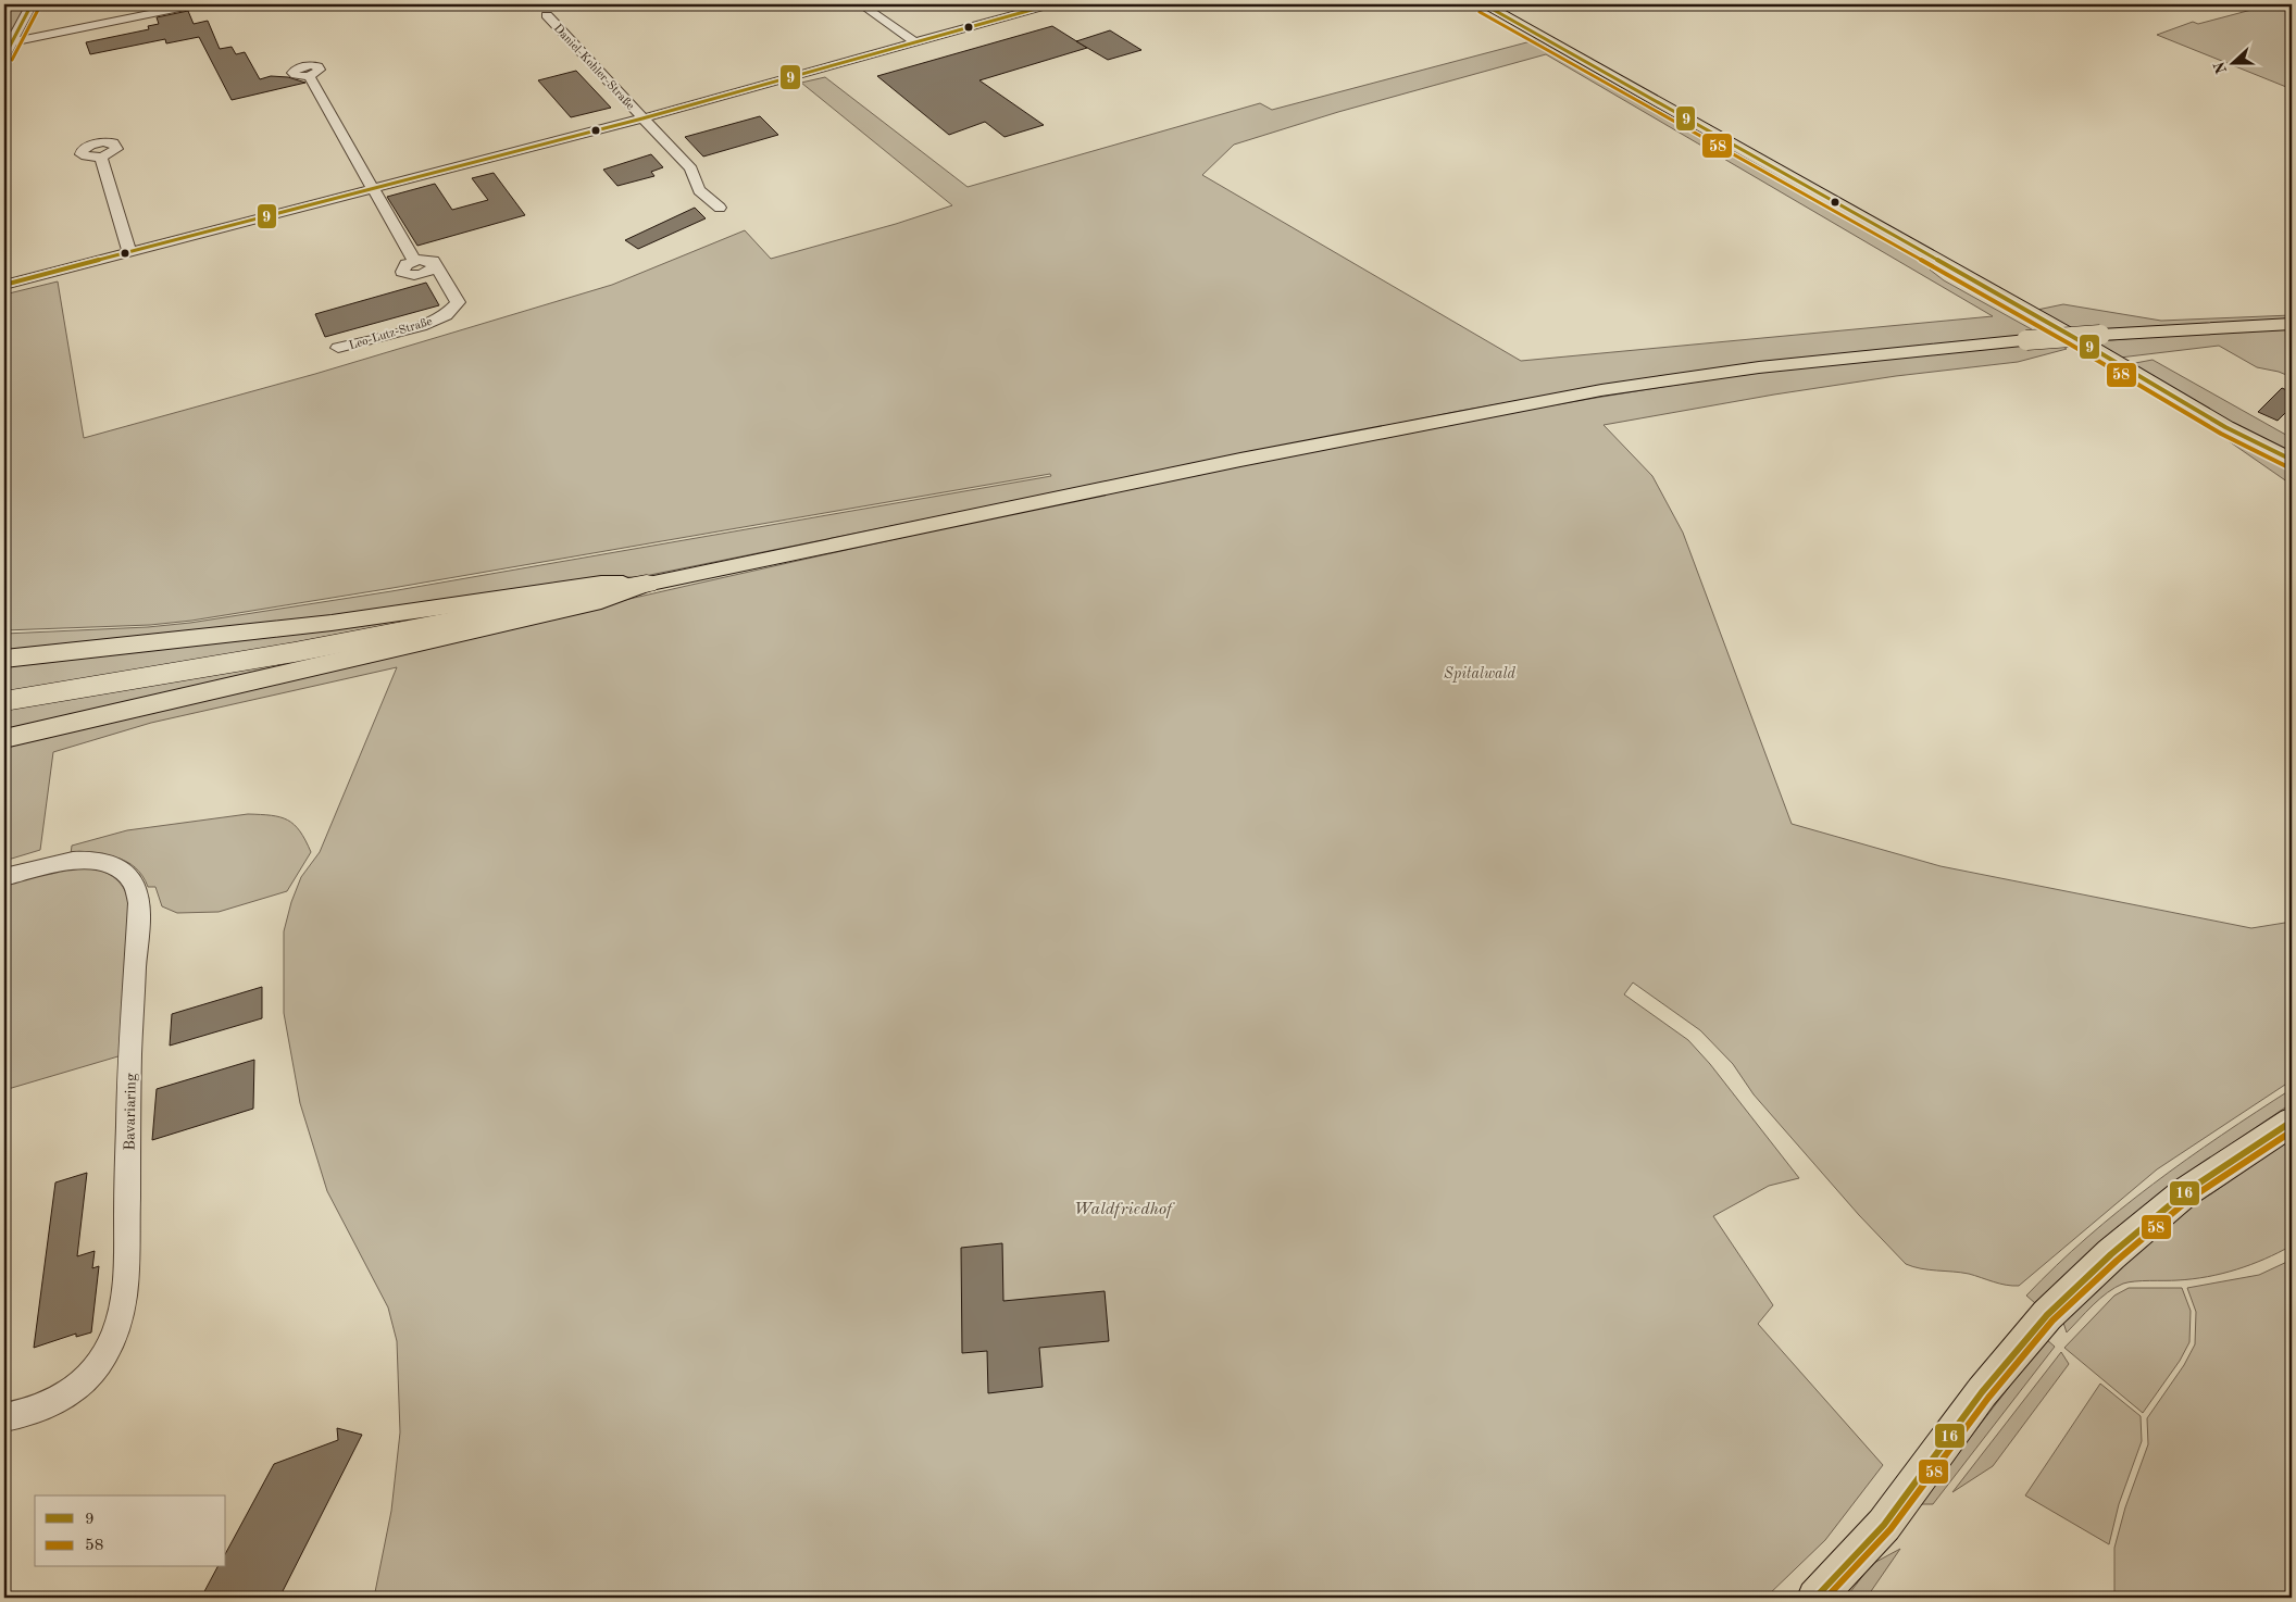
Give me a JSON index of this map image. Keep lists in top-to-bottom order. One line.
{"streets":{"street":["Daniel-Kohler-Straße","Leo-Lutz-Straße","Bavariaring"]},"parks":["Spitalwald","Waldfriedhof"],"lines":["transit line 9","transit line 16","transit line 58"],"legend":["9","58"],"north":"left"}
